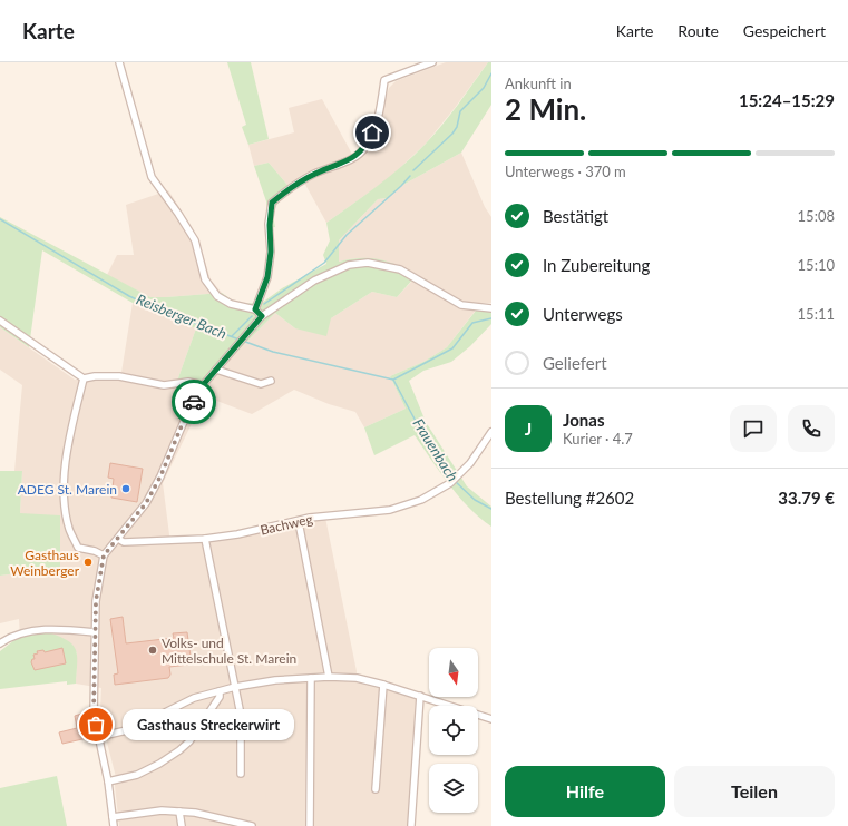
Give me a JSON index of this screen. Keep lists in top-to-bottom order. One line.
{"streets":{"street":["Bachweg"]},"water":["Reisberger Bach","Frauenbach"],"places":["ADEG St. Marein","Gasthaus Weinberger","Volks- und Mittelschule St. Marein","Gasthaus Streckerwirt"],"north":"bottom","page":{"header":"Karte","nav":["Karte","Route","Gespeichert"],"heading":["2 Min.","Ankunft in","15:24–15:29"],"panel":["Jonas","Kurier · 4.7","Bestellung #2602","33.79 €"],"bar":"Unterwegs · 370 m","list":[["Bestätigt","15:08"],["In Zubereitung","15:10"],["Unterwegs","15:11"],"Geliefert"],"round":"J","bubble":"Gasthaus Streckerwirt","buttons":["Hilfe","Teilen"]}}
